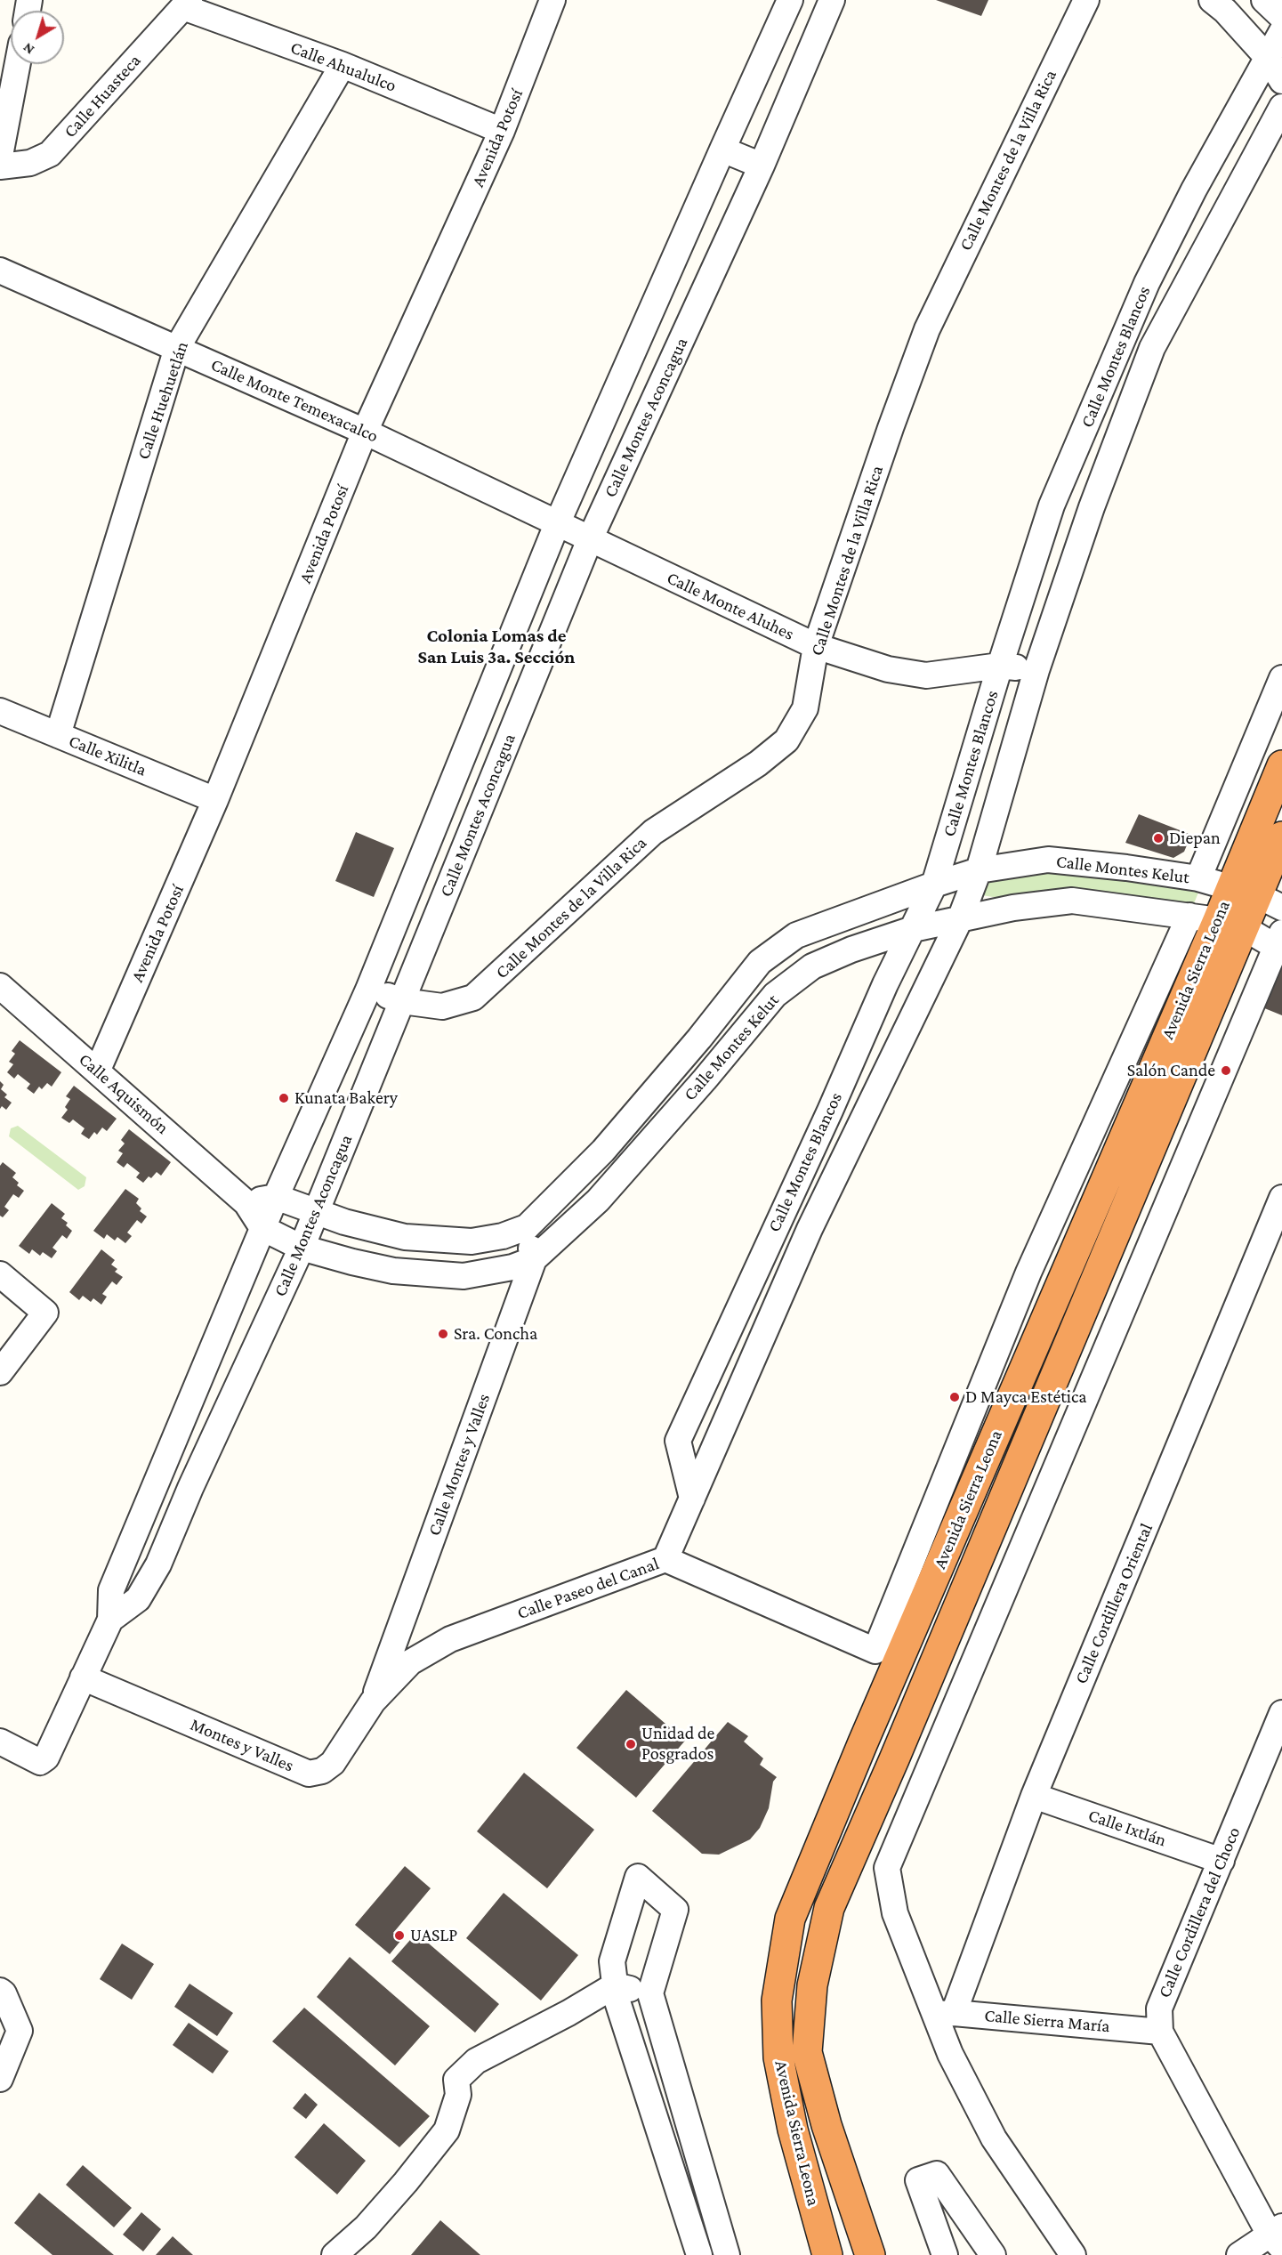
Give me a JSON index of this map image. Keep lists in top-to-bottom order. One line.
{"streets":{"highway":["Avenida Sierra Leona"],"street":["Calle Ahualulco","Calle Huasteca","Avenida Potosí","Calle Montes de la Villa Rica","Calle Montes Blancos","Calle Huehuetlán","Calle Monte Temexacalco","Calle Montes Aconcagua","Calle Monte Aluhes","Calle Xilitla","Calle Montes Kelut","Calle Aquismón","Calle Montes y Valles","Calle Paseo del Canal","Calle Cordillera Oriental","Montes y Valles","Calle Ixtlán","Calle Cordillera del Choco","Calle Sierra María"]},"crossings":[["Calle Ahualulco","Calle Huasteca"],["Calle Ahualulco","Avenida Potosí"],["Calle Ahualulco","Calle Huehuetlán"],["Avenida Potosí","Calle Monte Temexacalco"],["Avenida Potosí","Calle Xilitla"],["Avenida Potosí","Calle Aquismón"],["Calle Montes de la Villa Rica","Calle Montes Aconcagua"],["Calle Montes de la Villa Rica","Calle Monte Aluhes"],["Calle Montes Blancos","Calle Monte Aluhes"],["Calle Montes Blancos","Calle Montes Kelut"],["Calle Montes Blancos","Calle Paseo del Canal"],["Calle Huehuetlán","Calle Monte Temexacalco"],["Calle Huehuetlán","Calle Xilitla"],["Calle Monte Temexacalco","Calle Montes Aconcagua"],["Calle Monte Temexacalco","Calle Monte Aluhes"],["Calle Montes Aconcagua","Calle Monte Aluhes"],["Calle Montes Aconcagua","Calle Montes Kelut"],["Calle Montes Aconcagua","Calle Aquismón"],["Calle Montes Aconcagua","Montes y Valles"],["Calle Montes Kelut","Avenida Sierra Leona"],["Calle Montes Kelut","Calle Aquismón"],["Calle Montes Kelut","Calle Montes y Valles"],["Avenida Sierra Leona","Calle Paseo del Canal"],["Calle Montes y Valles","Calle Paseo del Canal"],["Calle Montes y Valles","Montes y Valles"],["Calle Paseo del Canal","Montes y Valles"],["Calle Cordillera Oriental","Calle Ixtlán"],["Calle Cordillera Oriental","Calle Sierra María"],["Calle Ixtlán","Calle Cordillera del Choco"],["Calle Cordillera del Choco","Calle Sierra María"]],"districts":["Colonia Lomas de San Luis 3a. Sección"],"places":["Diepan","Salón Cande","Kunata Bakery","Sra. Concha","D Mayca Estética","Unidad de Posgrados","UASLP"],"north":"bottom left"}
